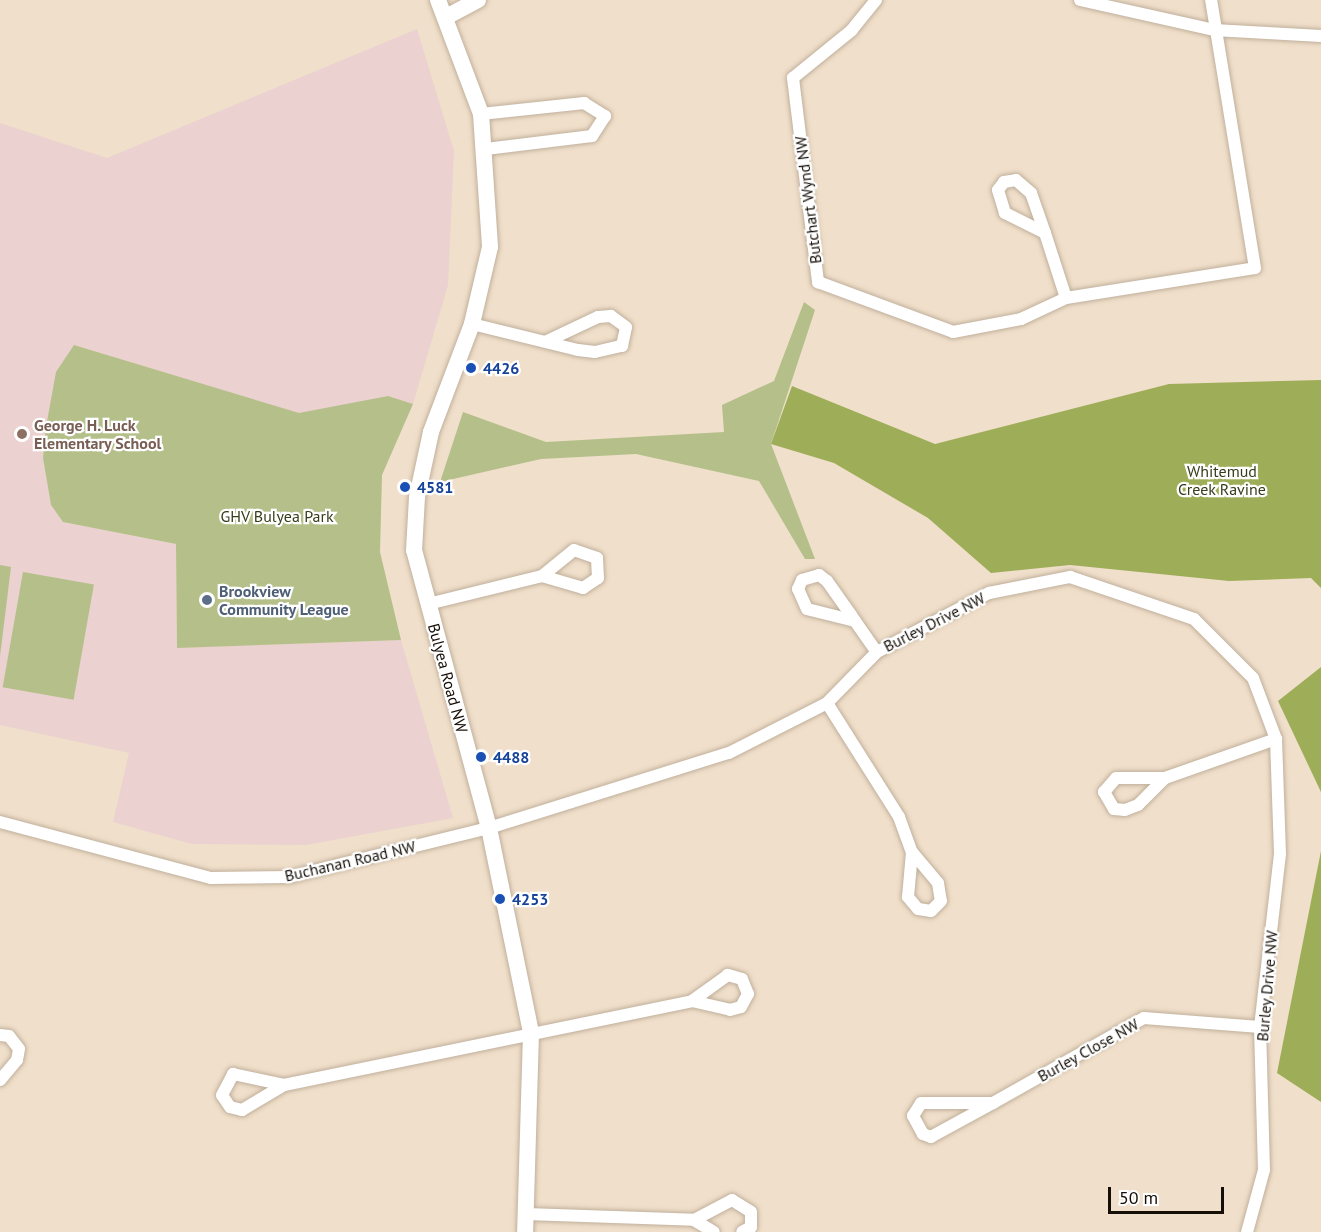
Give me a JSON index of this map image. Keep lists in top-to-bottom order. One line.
{"streets":{"street":["Butchart Wynd NW","Burley Drive NW","Bulyea Road NW","Buchanan Road NW","Burley Close NW"]},"crossings":[["Burley Drive NW","Bulyea Road NW"],["Burley Drive NW","Buchanan Road NW"],["Burley Drive NW","Burley Close NW"],["Bulyea Road NW","Buchanan Road NW"]],"parks":["Whitemud Creek Ravine","GHV Bulyea Park"],"places":["4426","George H. Luck Elementary School","4581","Brookview Community League","4488","4253"],"scale_bar":"50 m"}
